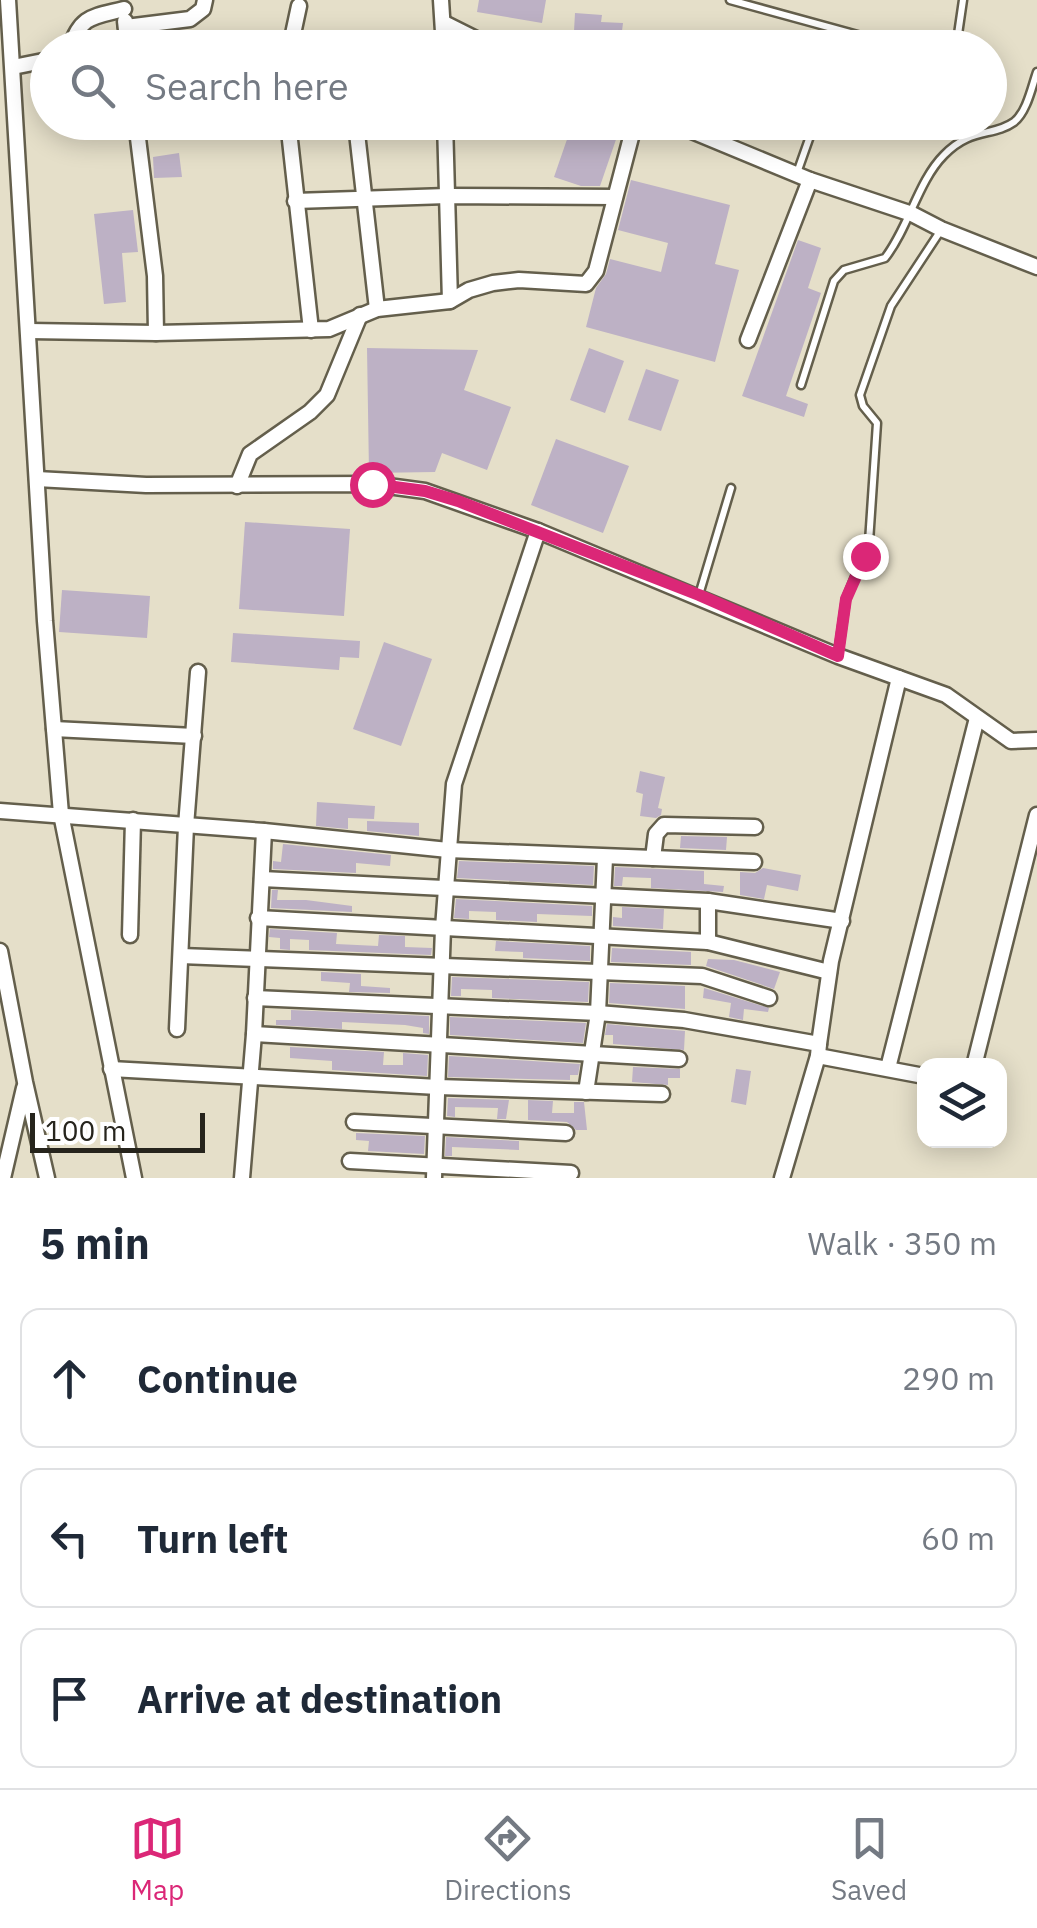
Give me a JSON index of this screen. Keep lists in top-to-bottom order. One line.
{"scale_bar":"100 m","page":{"search":"Search here","scale":"100 m","heading":["5 min","Walk · 350 m"],"list":[["Continue","290 m"],["Turn left","60 m"],"Arrive at destination"],"nav":["Map","Directions","Saved"]}}
